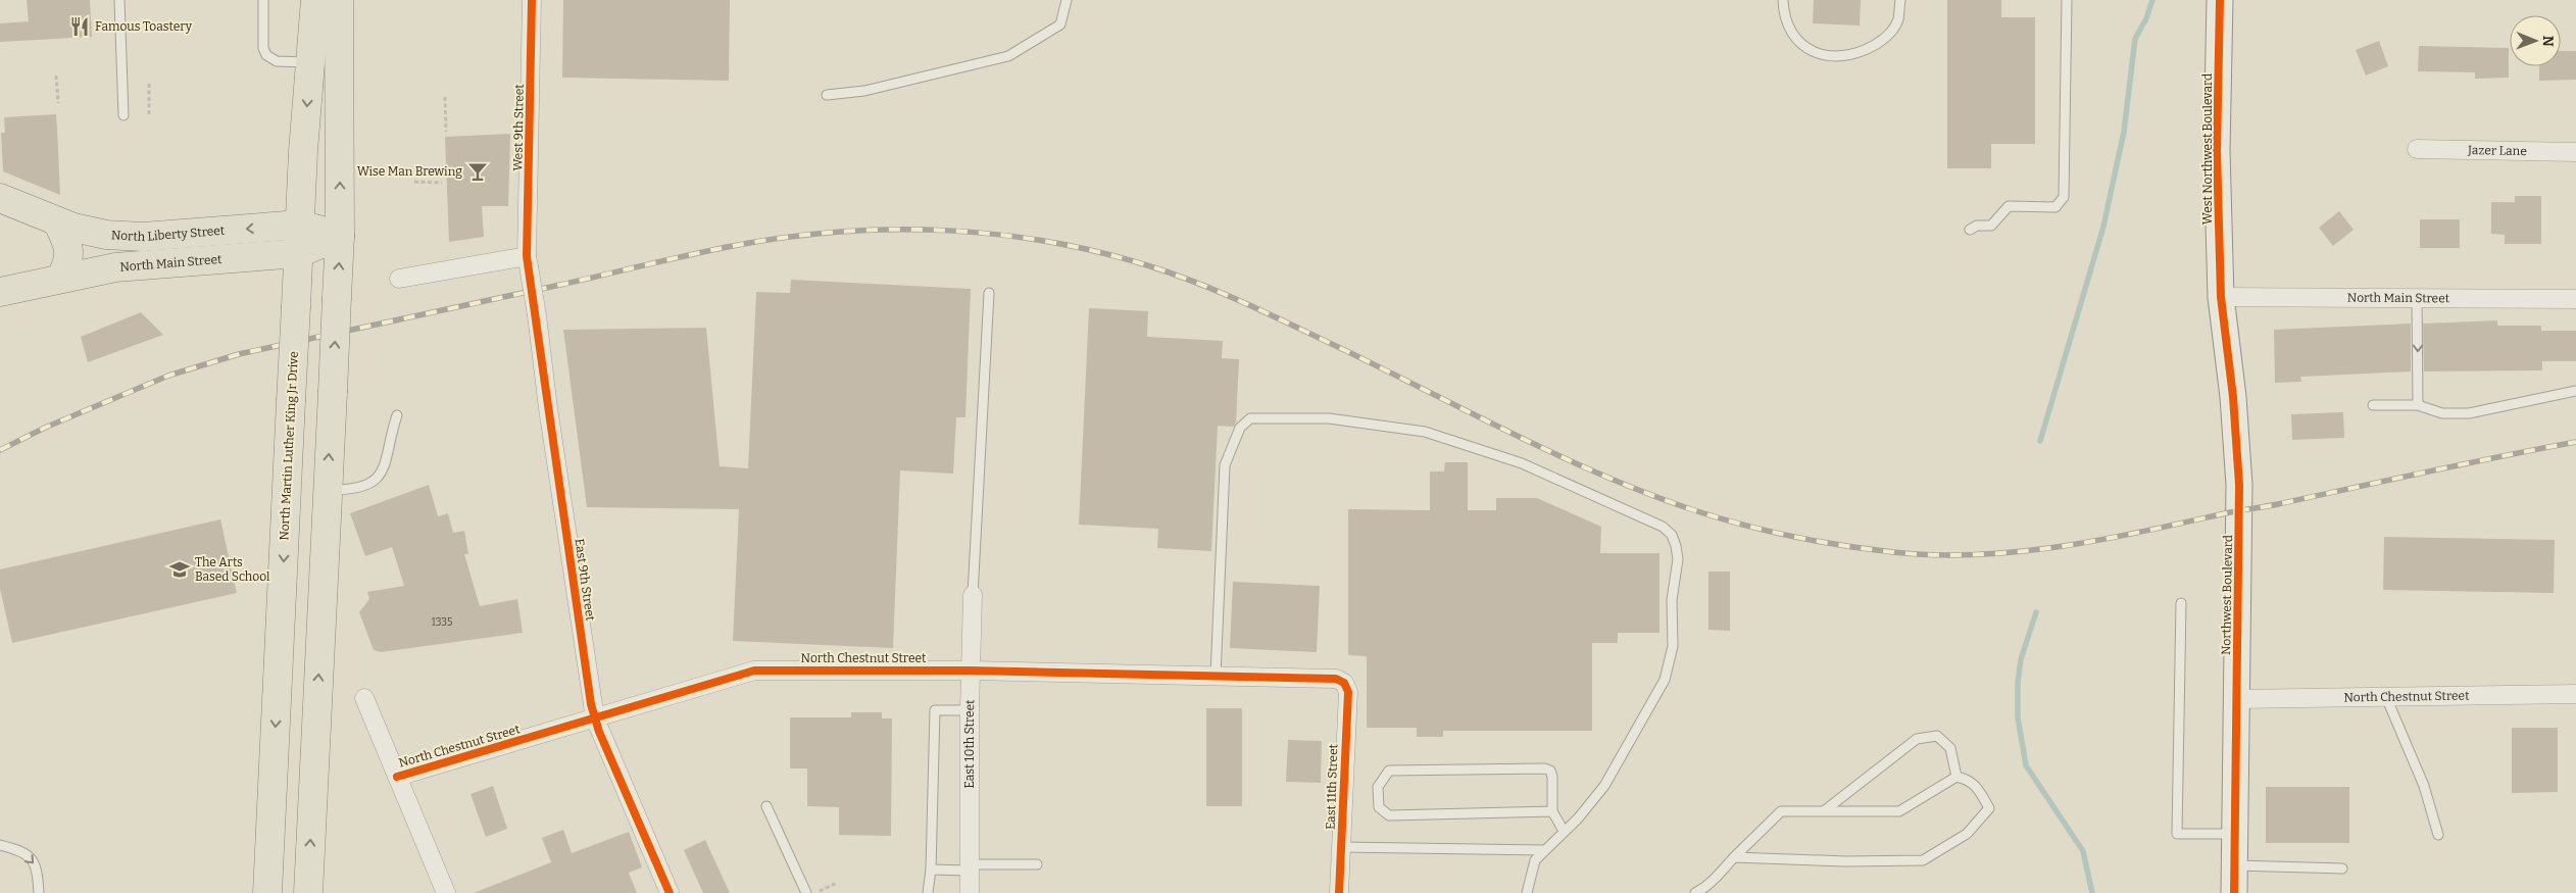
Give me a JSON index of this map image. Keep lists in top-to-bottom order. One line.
{"streets":{"main road":["West Northwest Boulevard","North Liberty Street","North Main Street","North Martin Luther King Jr Drive","Northwest Boulevard"],"street":["West 9th Street","Jazer Lane","East 9th Street","North Chestnut Street","East 10th Street","East 11th Street"]},"crossings":[["West 9th Street","East 9th Street"],["West Northwest Boulevard","North Main Street"],["West Northwest Boulevard","Northwest Boulevard"],["North Liberty Street","North Main Street"],["North Liberty Street","North Martin Luther King Jr Drive"],["North Main Street","North Martin Luther King Jr Drive"],["North Main Street","Northwest Boulevard"],["East 9th Street","North Chestnut Street"],["Northwest Boulevard","North Chestnut Street"],["North Chestnut Street","East 10th Street"],["North Chestnut Street","East 11th Street"]],"one_way":["North Liberty Street"],"places":{"restaurant":["Famous Toastery"],"bar":["Wise Man Brewing"],"school or university":["The Arts Based School"]},"house_numbers":["1335"],"north":"right"}
